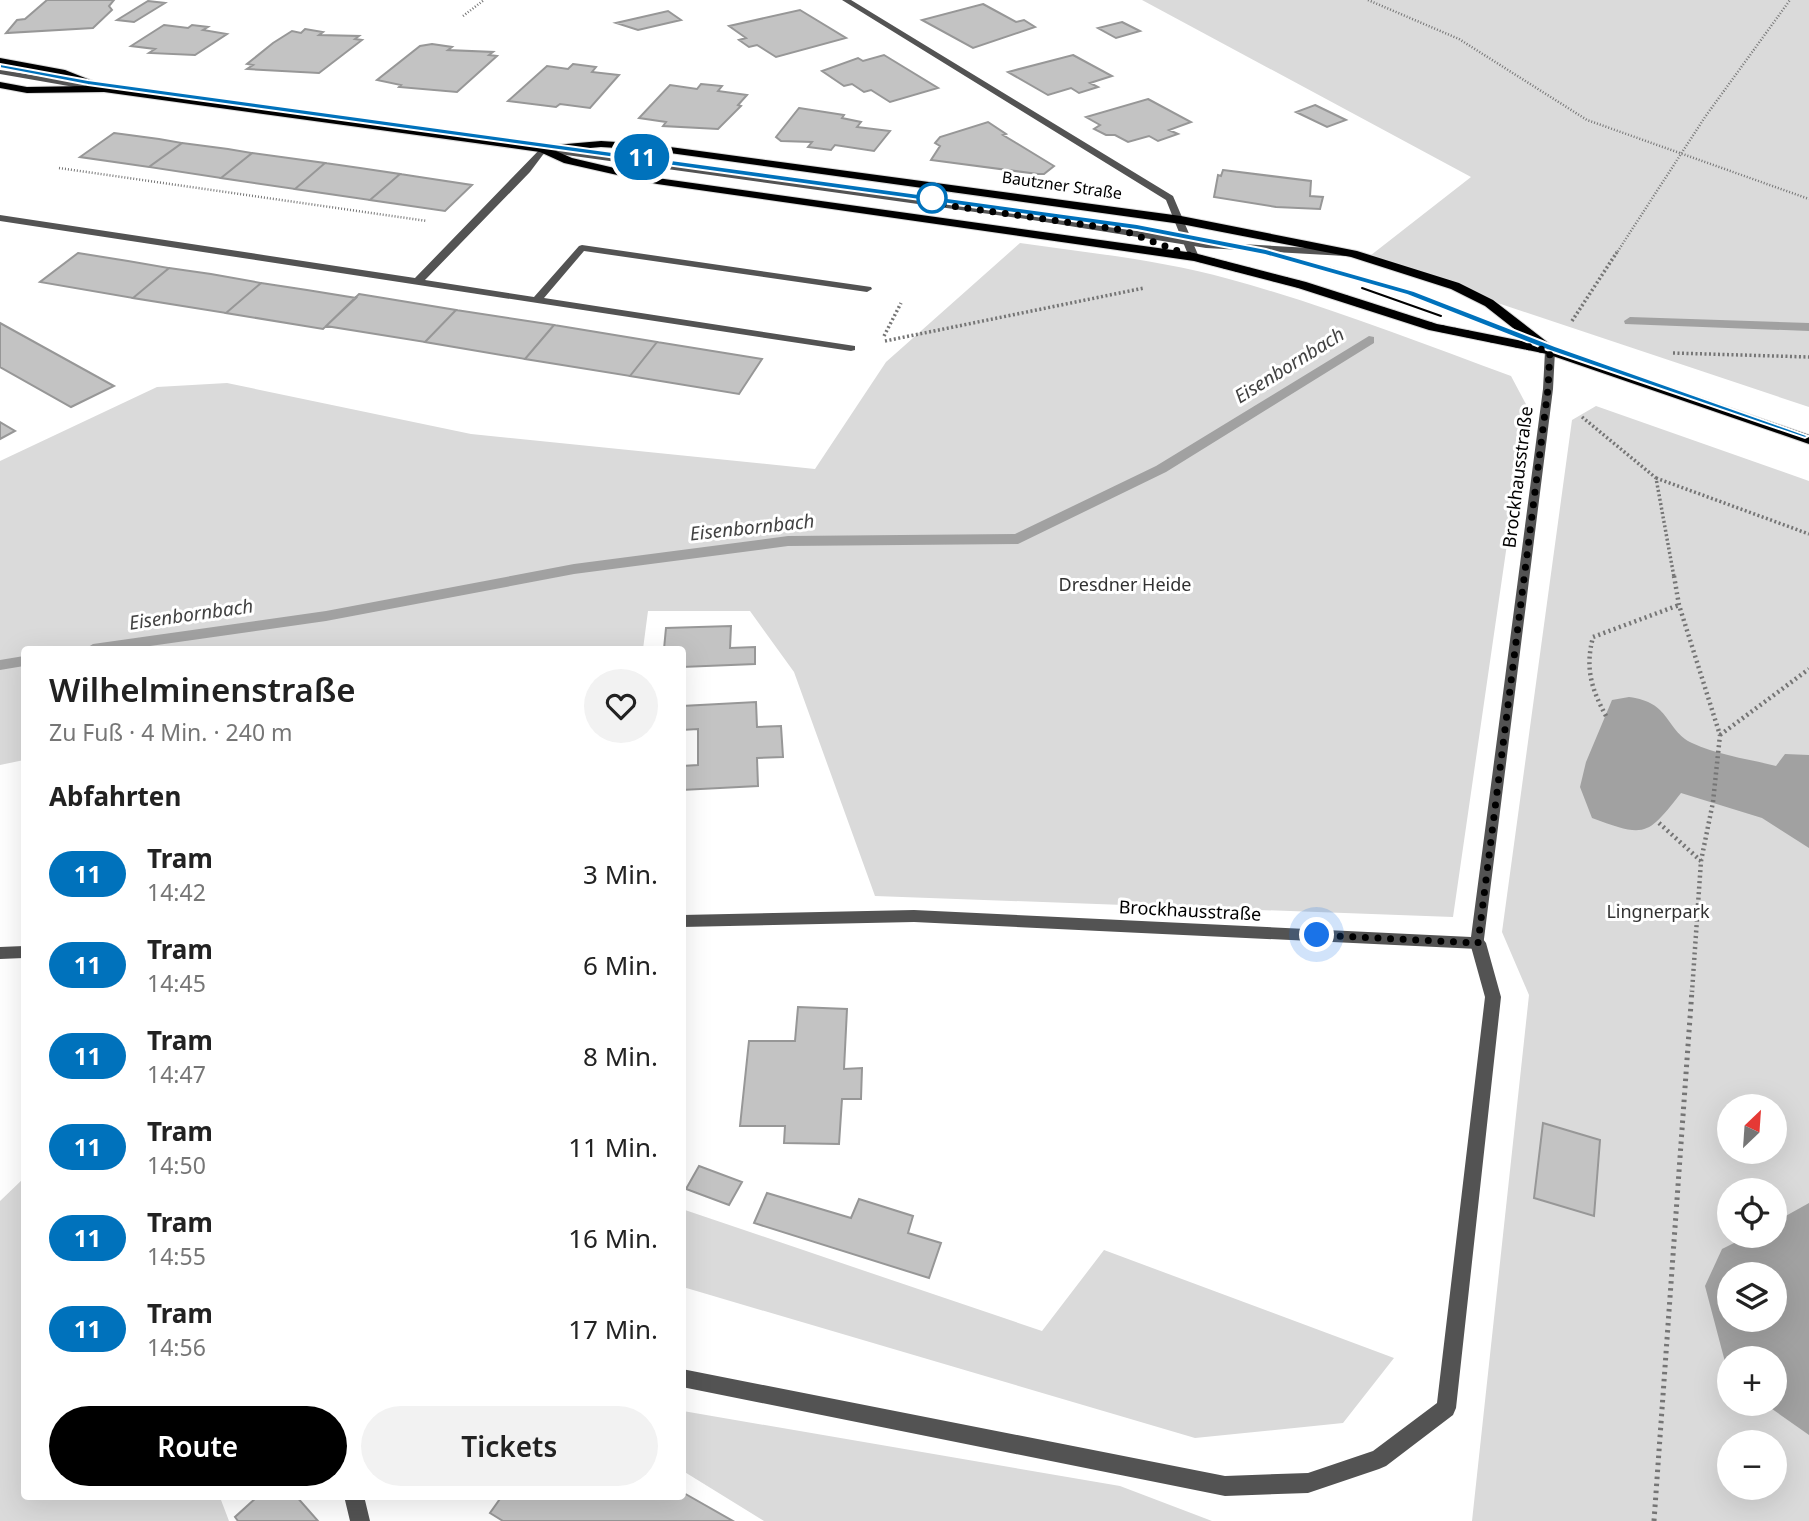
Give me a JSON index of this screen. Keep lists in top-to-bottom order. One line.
{"streets":{"main road":["Bautzner Straße"],"street":["Brockhausstraße"]},"crossings":[["Bautzner Straße","Brockhausstraße"]],"water":["Eisenbornbach"],"parks":["Dresdner Heide","Lingnerpark"],"lines":["tram line 11"],"north":"top right","page":{"on_map":"11","heading":[["Wilhelminenstraße","Zu Fuß · 4 Min. · 240 m"],"Abfahrten"],"list":[{"mark":"11","name":"Tram","note":"14:42","value":"3 Min."},{"mark":"11","name":"Tram","note":"14:45","value":"6 Min."},{"mark":"11","name":"Tram","note":"14:47","value":"8 Min."},{"mark":"11","name":"Tram","note":"14:50","value":"11 Min."},{"mark":"11","name":"Tram","note":"14:55","value":"16 Min."},{"mark":"11","name":"Tram","note":"14:56","value":"17 Min."}],"map_buttons":["+","−"],"buttons":["Route","Tickets"]}}
